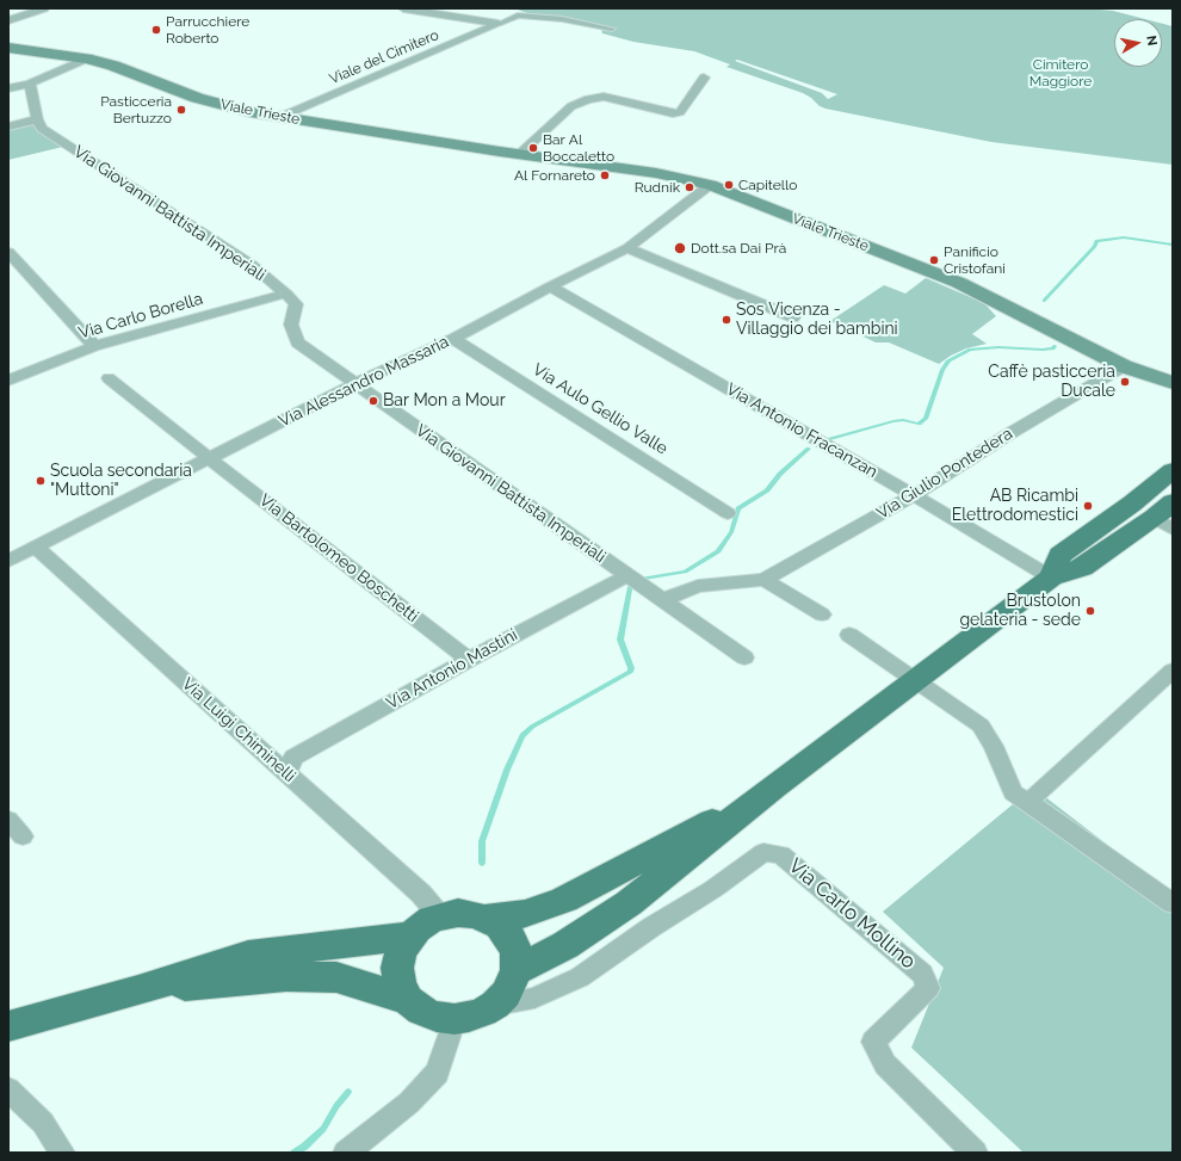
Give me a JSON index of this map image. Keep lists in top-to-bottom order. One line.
{"streets":{"main road":["Viale Trieste"],"street":["Viale del Cimitero","Via Giovanni Battista Imperiali","Via Carlo Borella","Via Alessandro Massaria","Via Aulo Gellio Valle","Via Antonio Fracanzan","Via Giulio Pontedera","Via Bartolomeo Boschetti","Via Antonio Mastini","Via Luigi Chiminelli","Via Carlo Mollino"]},"crossings":[["Viale del Cimitero","Viale Trieste"],["Viale Trieste","Via Alessandro Massaria"],["Viale Trieste","Via Giulio Pontedera"],["Via Giovanni Battista Imperiali","Via Carlo Borella"],["Via Giovanni Battista Imperiali","Via Alessandro Massaria"],["Via Giovanni Battista Imperiali","Via Giulio Pontedera"],["Via Giovanni Battista Imperiali","Via Antonio Mastini"],["Via Alessandro Massaria","Via Aulo Gellio Valle"],["Via Alessandro Massaria","Via Antonio Fracanzan"],["Via Alessandro Massaria","Via Bartolomeo Boschetti"],["Via Alessandro Massaria","Via Luigi Chiminelli"],["Via Antonio Fracanzan","Via Giulio Pontedera"],["Via Bartolomeo Boschetti","Via Antonio Mastini"],["Via Antonio Mastini","Via Luigi Chiminelli"],["Via Luigi Chiminelli","Via Carlo Mollino"]],"parks":["Cimitero Maggiore"],"places":["Parrucchiere Roberto","Pasticceria Bertuzzo","Bar Al Boccaletto","Al Fornareto","Capitello","Rudnik","Dott.sa Dai Prà","Panificio Cristofani","Sos Vicenza - Villaggio dei bambini","Caffè pasticceria Ducale","Bar Mon a Mour","Scuola secondaria \"Muttoni\"","AB Ricambi Elettrodomestici","Brustolon gelateria - sede"],"north":"right"}
